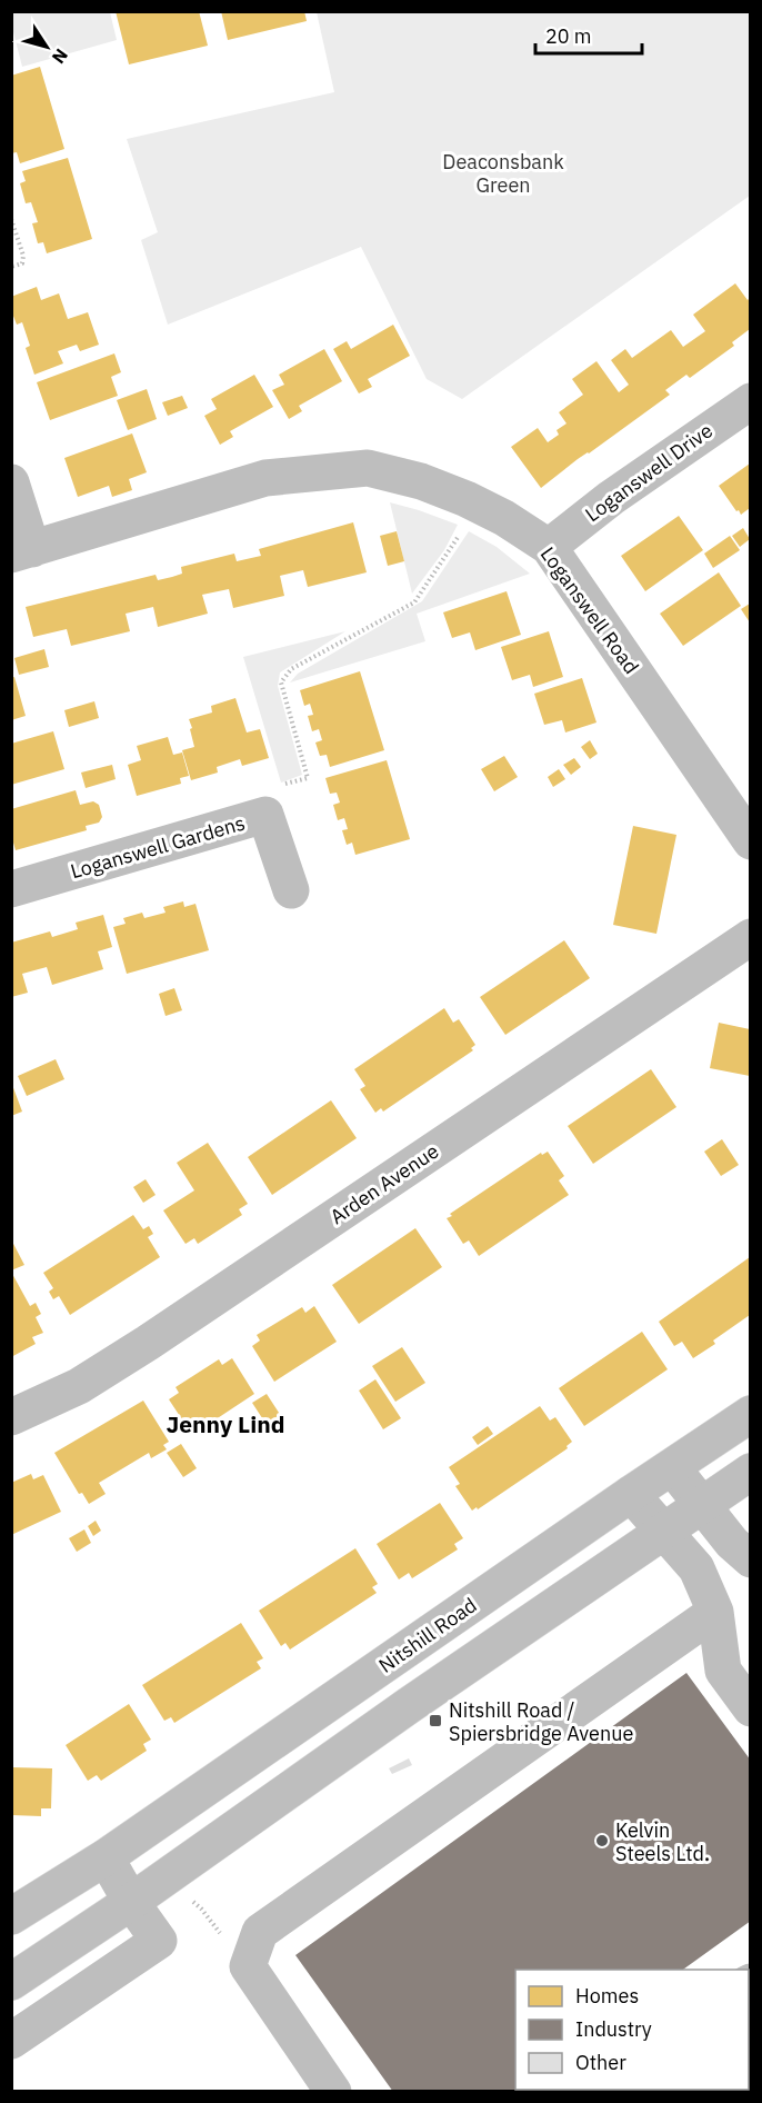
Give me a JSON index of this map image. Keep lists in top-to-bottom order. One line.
{"streets":{"street":["Loganswell Drive","Loganswell Road","Loganswell Gardens","Arden Avenue","Nitshill Road"]},"crossings":[["Loganswell Drive","Loganswell Road"]],"districts":["Jenny Lind"],"parks":["Deaconsbank Green"],"places":{"transit":["Nitshill Road / Spiersbridge Avenue"],"other":["Kelvin Steels Ltd."]},"legend":["Homes","Industry","Other"],"scale_bar":"20 m","north":"bottom right"}
